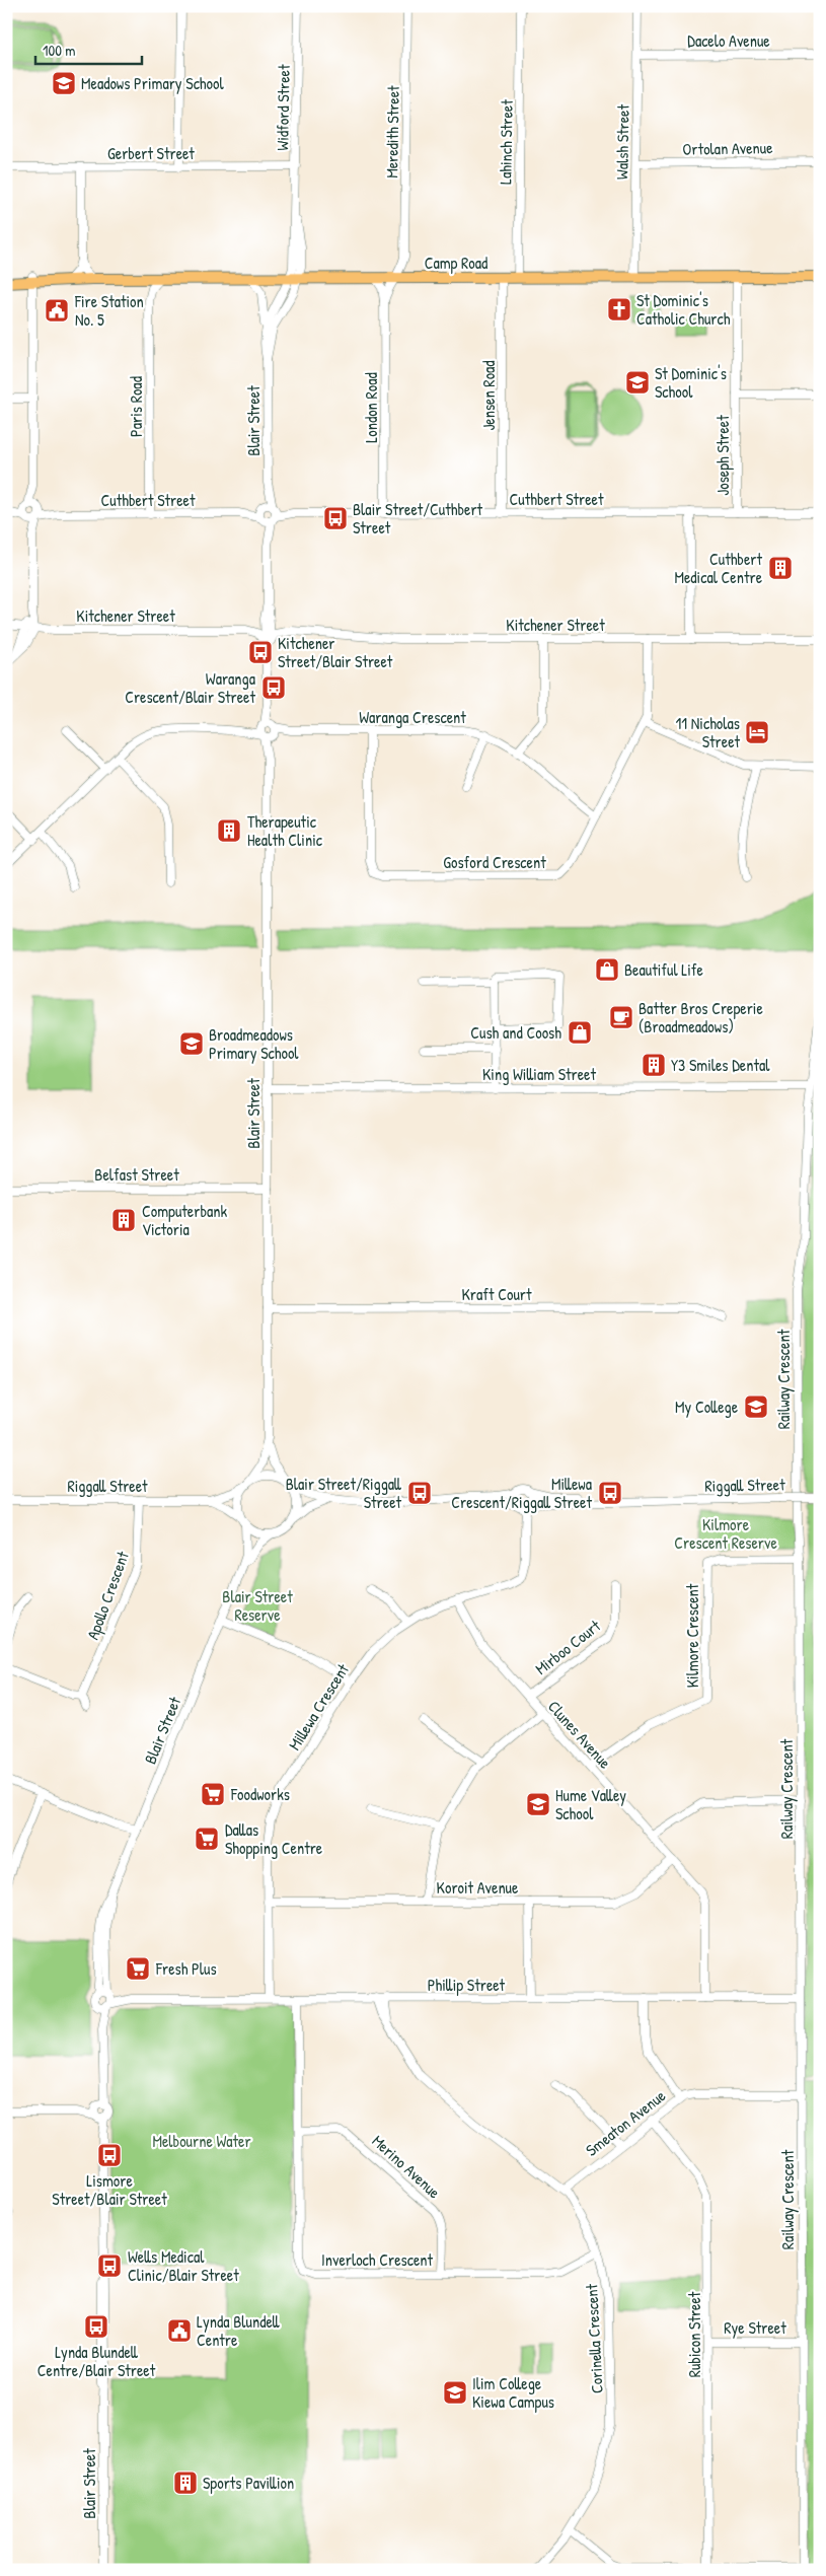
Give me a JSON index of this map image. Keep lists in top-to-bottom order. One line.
{"streets":{"main road":["Camp Road"],"street":["Dacelo Avenue","Widford Street","Meredith Street","Lahinch Street","Walsh Street","Ortolan Avenue","Gerbert Street","Jensen Road","Paris Road","London Road","Blair Street","Joseph Street","Cuthbert Street","Kitchener Street","Waranga Crescent","Gosford Crescent","King William Street","Belfast Street","Kraft Court","Railway Crescent","Riggall Street","Apollo Crescent","Kilmore Crescent","Mirboo Court","Millewa Crescent","Clunes Avenue","Koroit Avenue","Phillip Street","Smeaton Avenue","Merino Avenue","Inverloch Crescent","Rye Street","Rubicon Street","Corinella Crescent"]},"crossings":[["Dacelo Avenue","Walsh Street"],["Widford Street","Gerbert Street"],["Widford Street","Camp Road"],["Widford Street","Blair Street"],["Meredith Street","Camp Road"],["Meredith Street","London Road"],["Lahinch Street","Camp Road"],["Walsh Street","Ortolan Avenue"],["Walsh Street","Camp Road"],["Camp Road","Jensen Road"],["Camp Road","Paris Road"],["Camp Road","London Road"],["Camp Road","Blair Street"],["Camp Road","Joseph Street"],["Jensen Road","Cuthbert Street"],["Paris Road","Cuthbert Street"],["London Road","Cuthbert Street"],["Blair Street","Cuthbert Street"],["Blair Street","Waranga Crescent"],["Blair Street","King William Street"],["Blair Street","Belfast Street"],["Blair Street","Kraft Court"],["Blair Street","Riggall Street"],["Blair Street","Phillip Street"],["Joseph Street","Cuthbert Street"],["Kitchener Street","Gosford Crescent"],["Waranga Crescent","Gosford Crescent"],["King William Street","Railway Crescent"],["Railway Crescent","Kilmore Crescent"],["Railway Crescent","Phillip Street"],["Railway Crescent","Smeaton Avenue"],["Railway Crescent","Rye Street"],["Riggall Street","Apollo Crescent"],["Riggall Street","Millewa Crescent"],["Kilmore Crescent","Clunes Avenue"],["Mirboo Court","Clunes Avenue"],["Millewa Crescent","Clunes Avenue"],["Millewa Crescent","Koroit Avenue"],["Millewa Crescent","Phillip Street"],["Clunes Avenue","Koroit Avenue"],["Clunes Avenue","Phillip Street"],["Phillip Street","Inverloch Crescent"],["Phillip Street","Corinella Crescent"],["Smeaton Avenue","Rubicon Street"],["Smeaton Avenue","Corinella Crescent"],["Merino Avenue","Inverloch Crescent"],["Inverloch Crescent","Corinella Crescent"],["Rye Street","Rubicon Street"]],"parks":["Kilmore Crescent Reserve","Blair Street Reserve","Melbourne Water"],"places":{"school or university":["Meadows Primary School","St Dominic's School","Broadmeadows Primary School","My College","Hume Valley School","Ilim College Kiewa Campus"],"church":["St Dominic's Catholic Church"],"public building":["Fire Station No. 5","Lynda Blundell Centre"],"bus stop":["Blair Street/Cuthbert Street","Kitchener Street/Blair Street","Waranga Crescent/Blair Street","Blair Street/Riggall Street","Millewa Crescent/Riggall Street","Lismore Street/Blair Street","Wells Medical Clinic/Blair Street","Lynda Blundell Centre/Blair Street"],"building":["Cuthbert Medical Centre","Therapeutic Health Clinic","Y3 Smiles Dental","Computerbank Victoria","Sports Pavillion"],"hotel":["11 Nicholas Street"],"shop":["Beautiful Life","Cush and Coosh"],"cafe":["Batter Bros Creperie (Broadmeadows)"],"supermarket":["Foodworks","Dallas Shopping Centre","Fresh Plus"]},"scale_bar":"100 m"}
